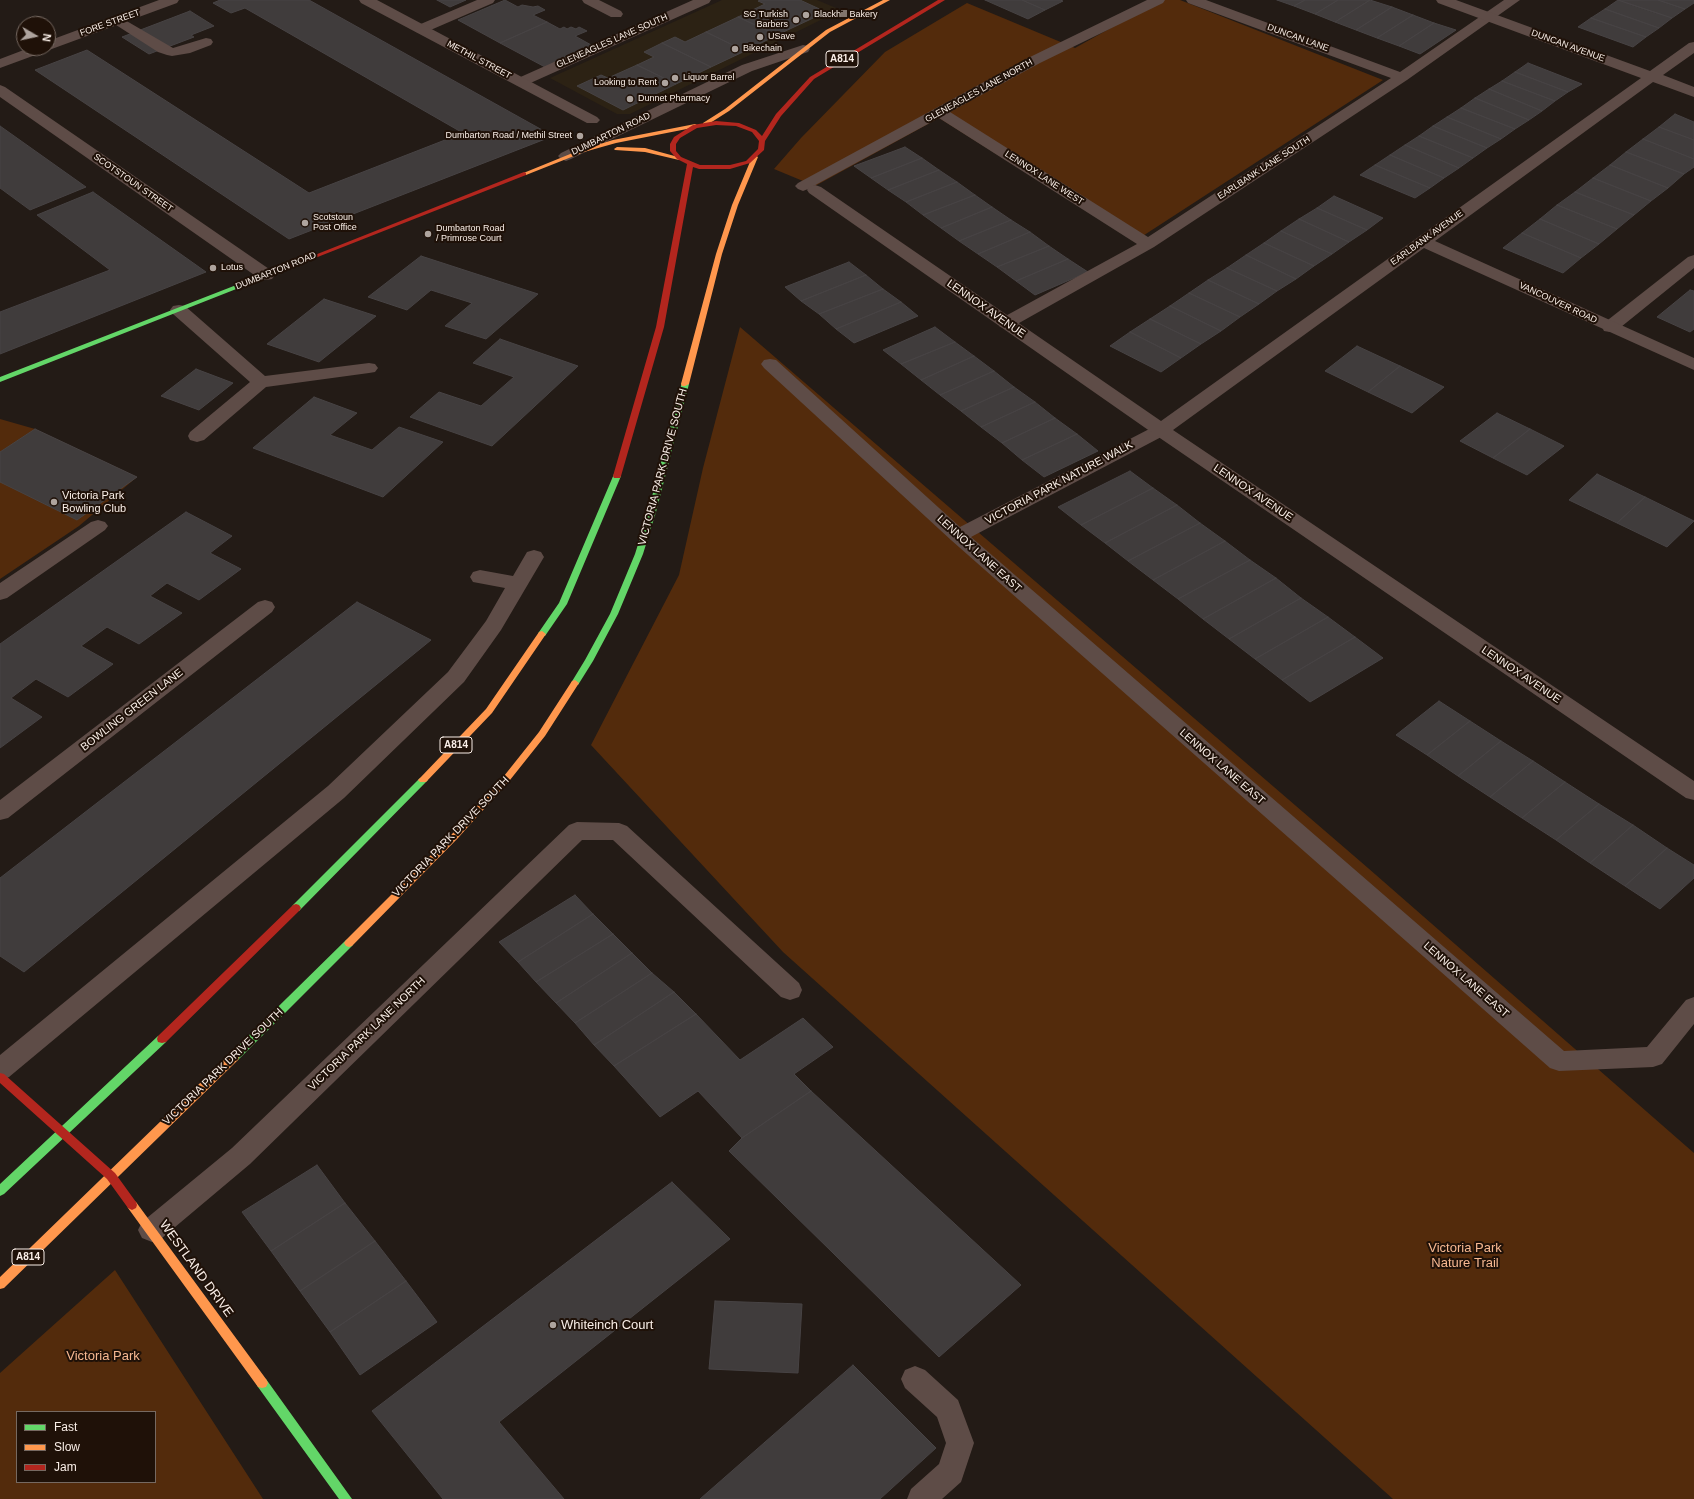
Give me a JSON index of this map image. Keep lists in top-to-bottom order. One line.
{"streets":{"main road":["A814","DUMBARTON ROAD","VICTORIA PARK DRIVE SOUTH","WESTLAND DRIVE"],"street":["FORE STREET","DUNCAN AVENUE","METHIL STREET","SCOTSTOUN STREET","EARLBANK AVENUE","VANCOUVER ROAD","LENNOX AVENUE","VICTORIA PARK LANE NORTH"],"lane":["DUNCAN LANE","GLENEAGLES LANE SOUTH","GLENEAGLES LANE NORTH","EARLBANK LANE SOUTH","LENNOX LANE WEST","VICTORIA PARK NATURE WALK","LENNOX LANE EAST","BOWLING GREEN LANE"]},"crossings":[["DUNCAN LANE","EARLBANK LANE SOUTH"],["GLENEAGLES LANE SOUTH","METHIL STREET"],["DUNCAN AVENUE","EARLBANK LANE SOUTH"],["DUNCAN AVENUE","EARLBANK AVENUE"],["A814","DUMBARTON ROAD"],["A814","VICTORIA PARK DRIVE SOUTH"],["A814","WESTLAND DRIVE"],["GLENEAGLES LANE NORTH","LENNOX LANE WEST"],["GLENEAGLES LANE NORTH","LENNOX AVENUE"],["DUMBARTON ROAD","SCOTSTOUN STREET"],["DUMBARTON ROAD","VICTORIA PARK DRIVE SOUTH"],["EARLBANK LANE SOUTH","LENNOX LANE WEST"],["EARLBANK LANE SOUTH","LENNOX AVENUE"],["EARLBANK AVENUE","VANCOUVER ROAD"],["EARLBANK AVENUE","LENNOX AVENUE"],["EARLBANK AVENUE","VICTORIA PARK NATURE WALK"],["LENNOX AVENUE","VICTORIA PARK NATURE WALK"],["VICTORIA PARK DRIVE SOUTH","WESTLAND DRIVE"],["VICTORIA PARK NATURE WALK","LENNOX LANE EAST"],["VICTORIA PARK LANE NORTH","WESTLAND DRIVE"]],"parks":["Victoria Park Nature Trail","Victoria Park"],"places":["Blackhill Bakery","SG Turkish Barbers","USave","Bikechain","Liquor Barrel","Looking to Rent","Dunnet Pharmacy","Dumbarton Road / Methil Street","Scotstoun Post Office","Dumbarton Road / Primrose Court","Lotus","Victoria Park Bowling Club","Whiteinch Court"],"legend":["Fast","Slow","Jam"],"north":"right"}
